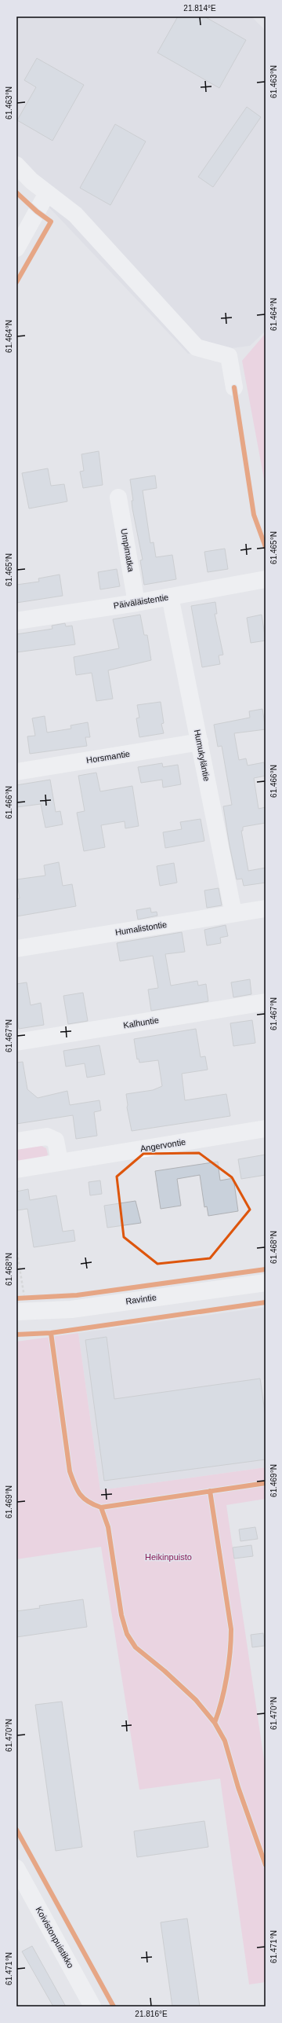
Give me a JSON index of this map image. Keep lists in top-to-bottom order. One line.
{"streets":{"street":["Umpimatka","Päiväläistentie","Humukyläntie","Horsmantie","Humalistontie","Kalhuntie","Angervontie","Ravintie","Koivistonpuistikko"]},"crossings":[["Umpimatka","Päiväläistentie"],["Päiväläistentie","Humukyläntie"],["Humukyläntie","Horsmantie"],["Humukyläntie","Humalistontie"]],"parks":["Heikinpuisto"],"coordinates":["21.814°E","61.463°N","61.464°N","61.465°N","61.466°N","61.467°N","61.468°N","61.469°N","61.470°N","61.471°N","21.816°E"]}
